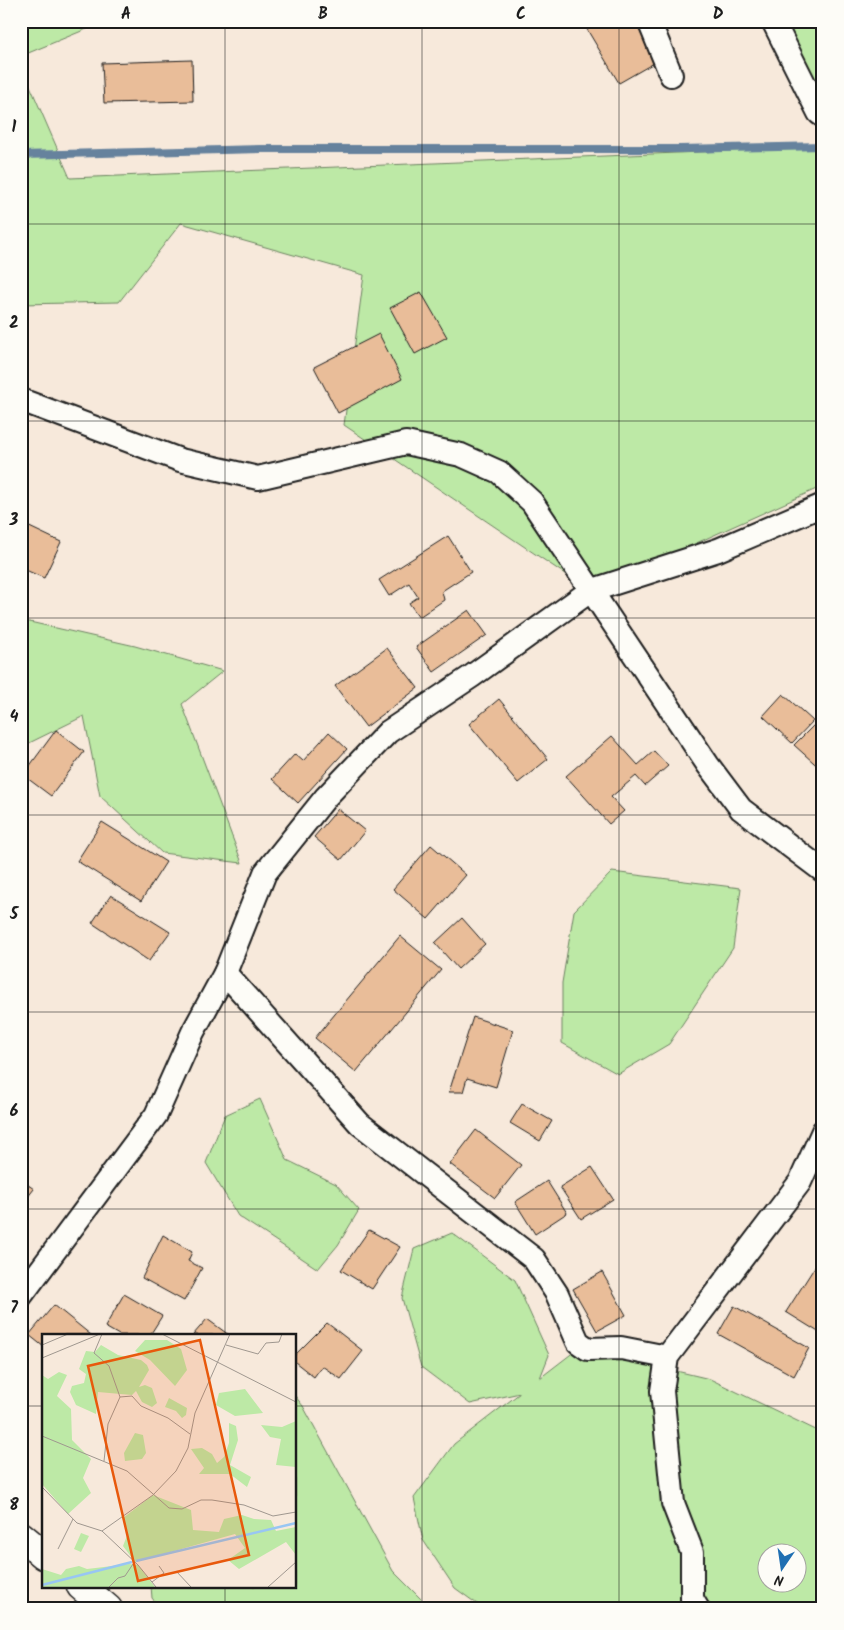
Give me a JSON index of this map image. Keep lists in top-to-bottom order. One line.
{"north":"bottom","grid":{"columns":["A","B","C","D"],"rows":["1","2","3","4","5","6","7","8"]}}
